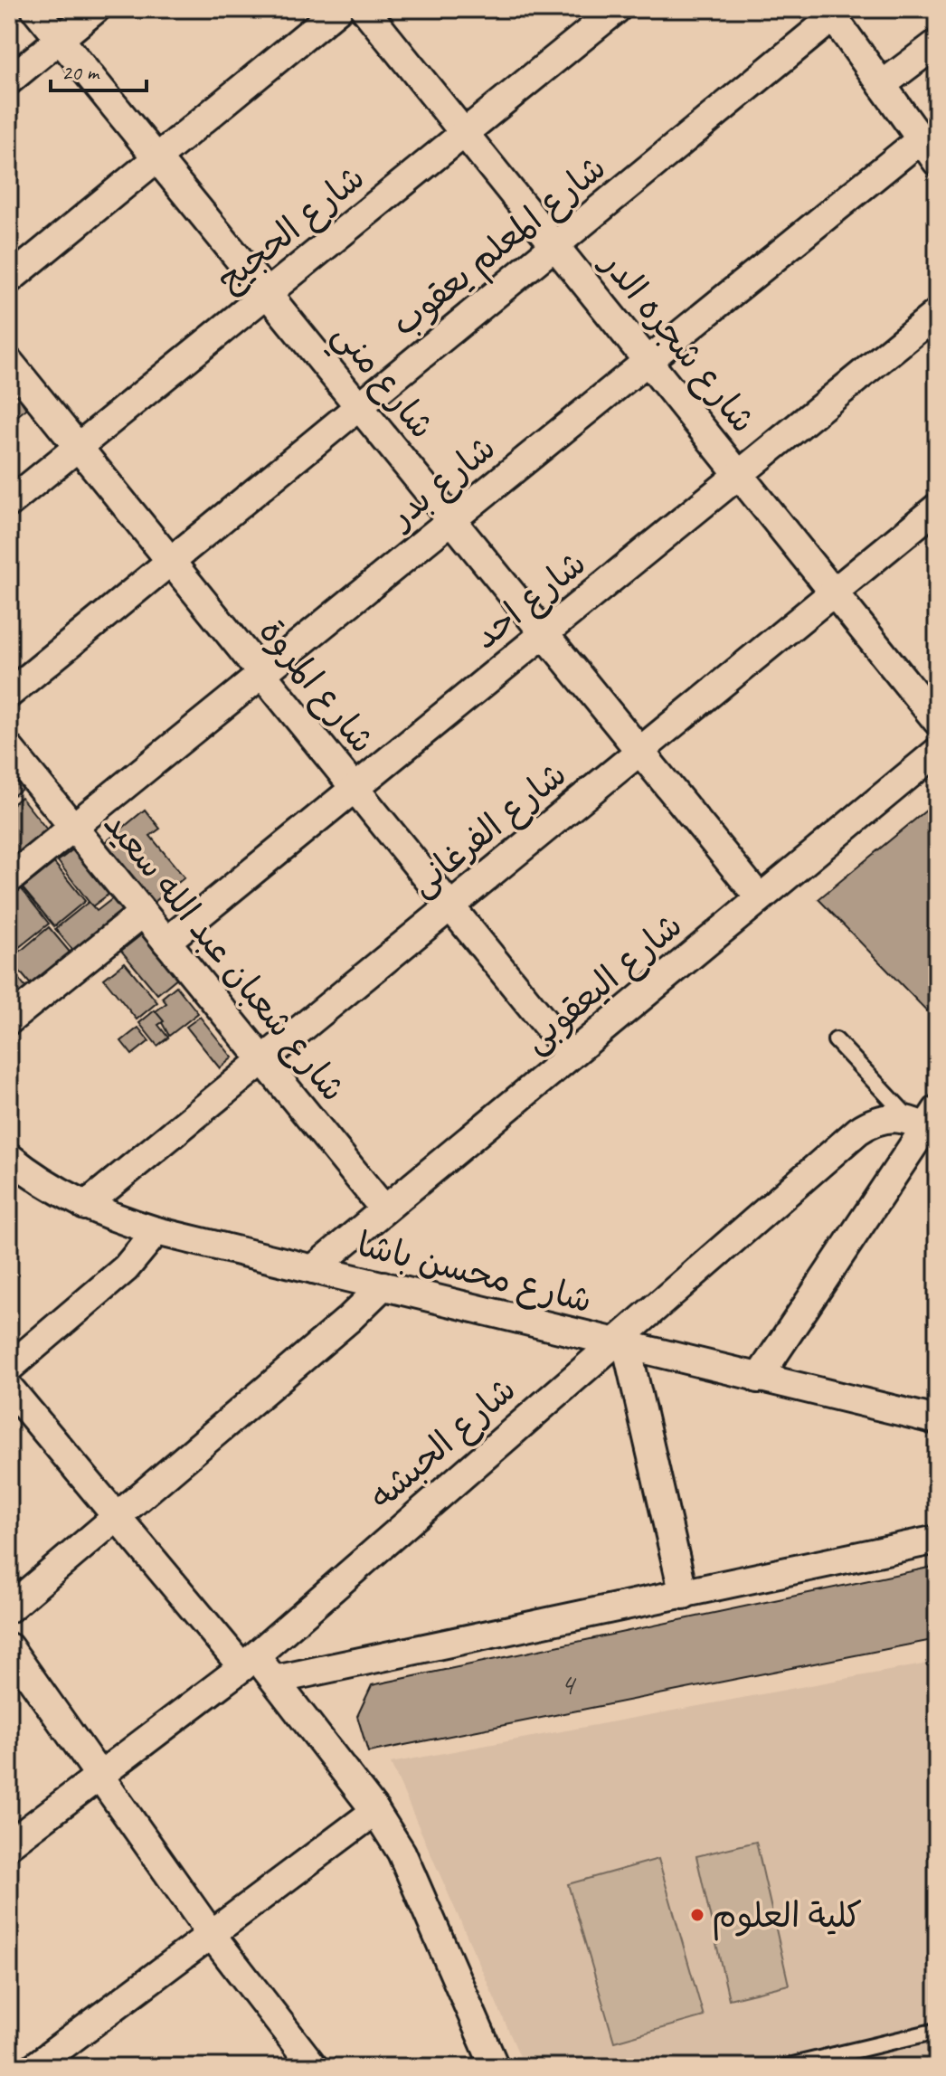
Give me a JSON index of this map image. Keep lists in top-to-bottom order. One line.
{"streets":{"street":["شارع الحجيج","شارع المعلم يعقوب","شارع شجره الدر","شارع مني","شارع بدر","شارع احد","شارع المروة","شارع الفرغانى","شارع شعبان عبد الله سعيد","شارع اليعقوبى","شارع محسن باشا","شارع الحبشه"]},"crossings":[["شارع الحجيج","شارع شجره الدر"],["شارع الحجيج","شارع مني"],["شارع الحجيج","شارع المروة"],["شارع المعلم يعقوب","شارع شجره الدر"],["شارع المعلم يعقوب","شارع مني"],["شارع المعلم يعقوب","شارع المروة"],["شارع شجره الدر","شارع بدر"],["شارع شجره الدر","شارع احد"],["شارع شجره الدر","شارع الفرغانى"],["شارع مني","شارع بدر"],["شارع مني","شارع احد"],["شارع مني","شارع الفرغانى"],["شارع مني","شارع اليعقوبى"],["شارع بدر","شارع المروة"],["شارع بدر","شارع شعبان عبد الله سعيد"],["شارع احد","شارع المروة"],["شارع احد","شارع شعبان عبد الله سعيد"],["شارع المروة","شارع الفرغانى"],["شارع المروة","شارع اليعقوبى"],["شارع الفرغانى","شارع شعبان عبد الله سعيد"],["شارع الفرغانى","شارع محسن باشا"],["شارع شعبان عبد الله سعيد","شارع اليعقوبى"],["شارع اليعقوبى","شارع محسن باشا"],["شارع محسن باشا","شارع الحبشه"]],"places":["كلية العلوم"],"house_numbers":["4"],"scale_bar":"20 m"}
